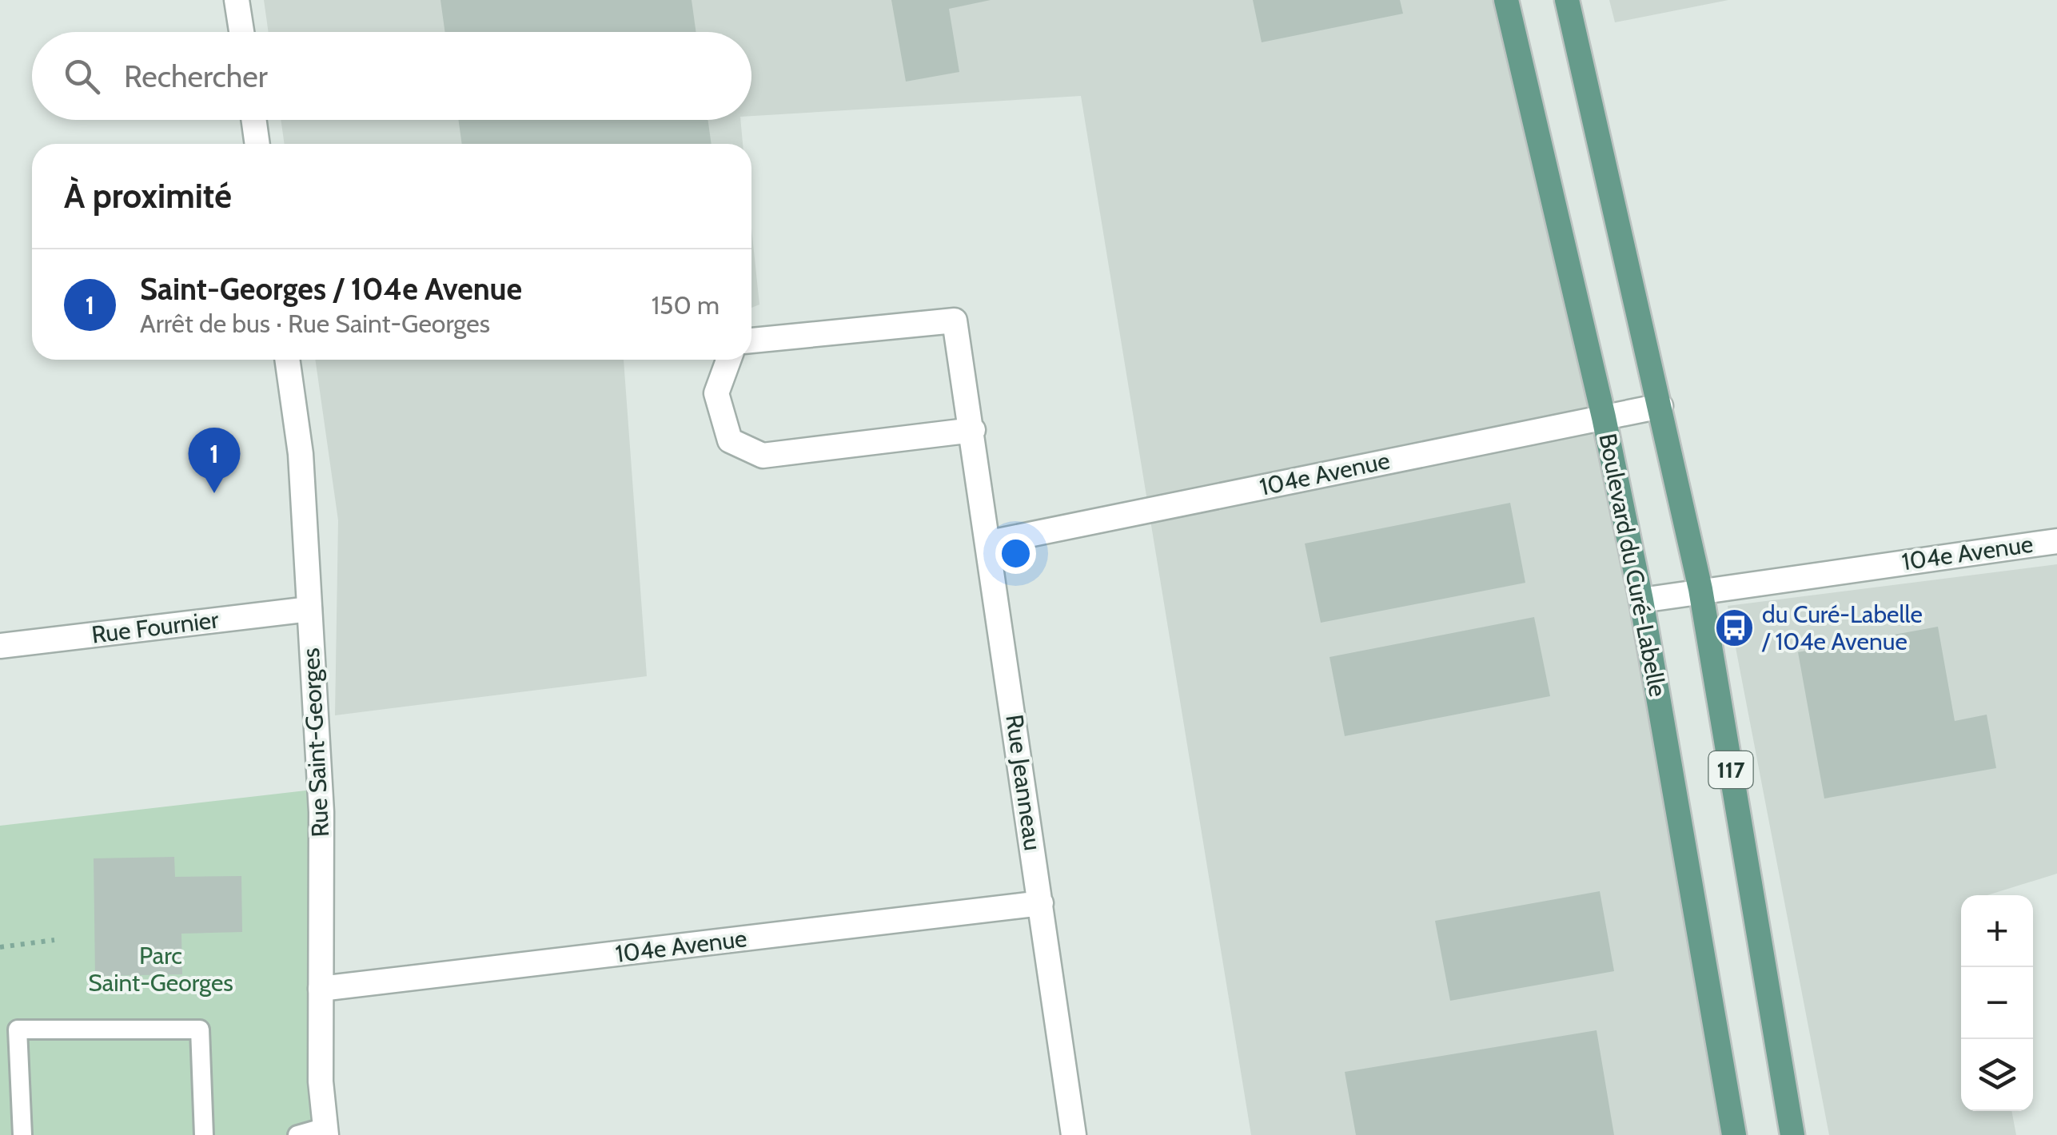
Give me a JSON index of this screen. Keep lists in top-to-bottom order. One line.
{"streets":{"main road":["Boulevard du Curé-Labelle","117"],"street":["104e Avenue","Rue Fournier","Rue Saint-Georges","Rue Jeanneau"]},"crossings":[["104e Avenue","Boulevard du Curé-Labelle"],["104e Avenue","Rue Saint-Georges"],["104e Avenue","117"],["104e Avenue","Rue Jeanneau"],["Rue Fournier","Rue Saint-Georges"]],"parks":["Parc Saint-Georges"],"places":{"bus stop":["du Curé-Labelle / 104e Avenue"]},"page":{"search":"Rechercher","heading":"À proximité","list":[{"mark":"1","name":"Saint-Georges / 104e Avenue","note":"Arrêt de bus · Rue Saint-Georges","value":"150 m"}],"pins":"1","map_buttons":["+","−"]}}
